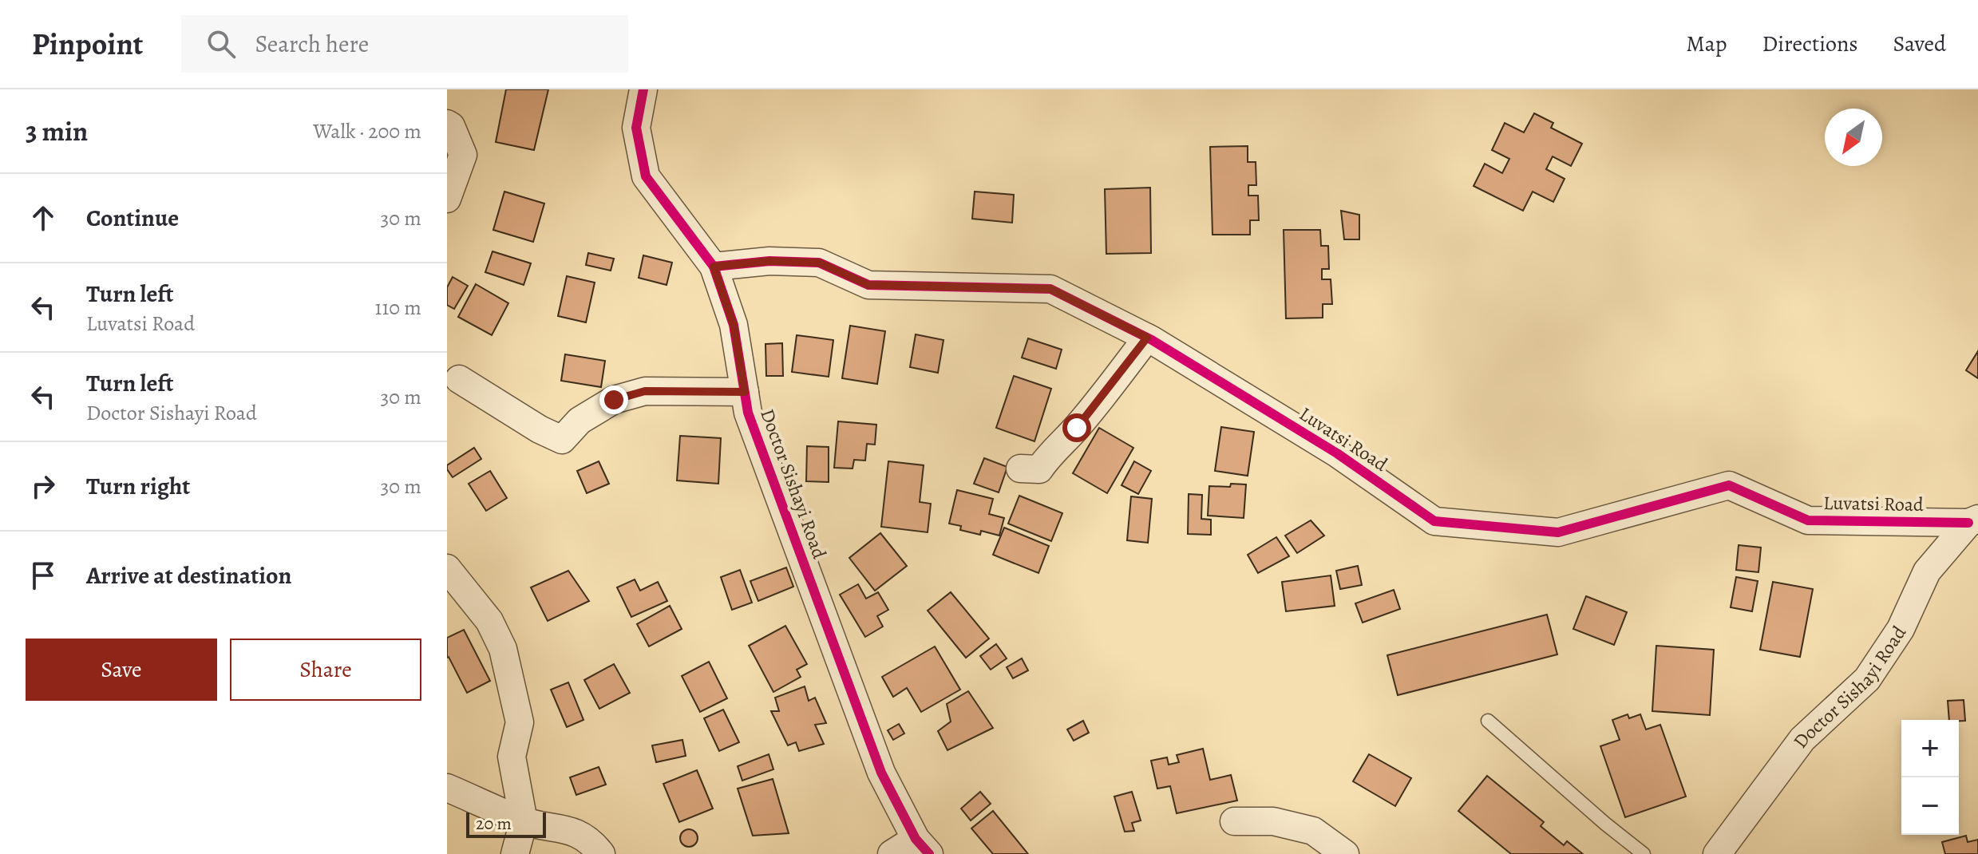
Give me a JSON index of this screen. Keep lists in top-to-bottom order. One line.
{"streets":{"street":["Luvatsi Road","Doctor Sishayi Road"]},"crossings":[["Luvatsi Road","Doctor Sishayi Road"]],"scale_bar":"20 m","north":"bottom left","page":{"header":"Pinpoint","search":"Search here","nav":["Map","Directions","Saved"],"heading":["3 min","Walk · 200 m"],"list":[["Continue","30 m"],["Turn left","Luvatsi Road","110 m"],["Turn left","Doctor Sishayi Road","30 m"],["Turn right","30 m"],"Arrive at destination"],"buttons":["Save","Share"],"map_buttons":["+","−"],"scale":"20 m"}}
